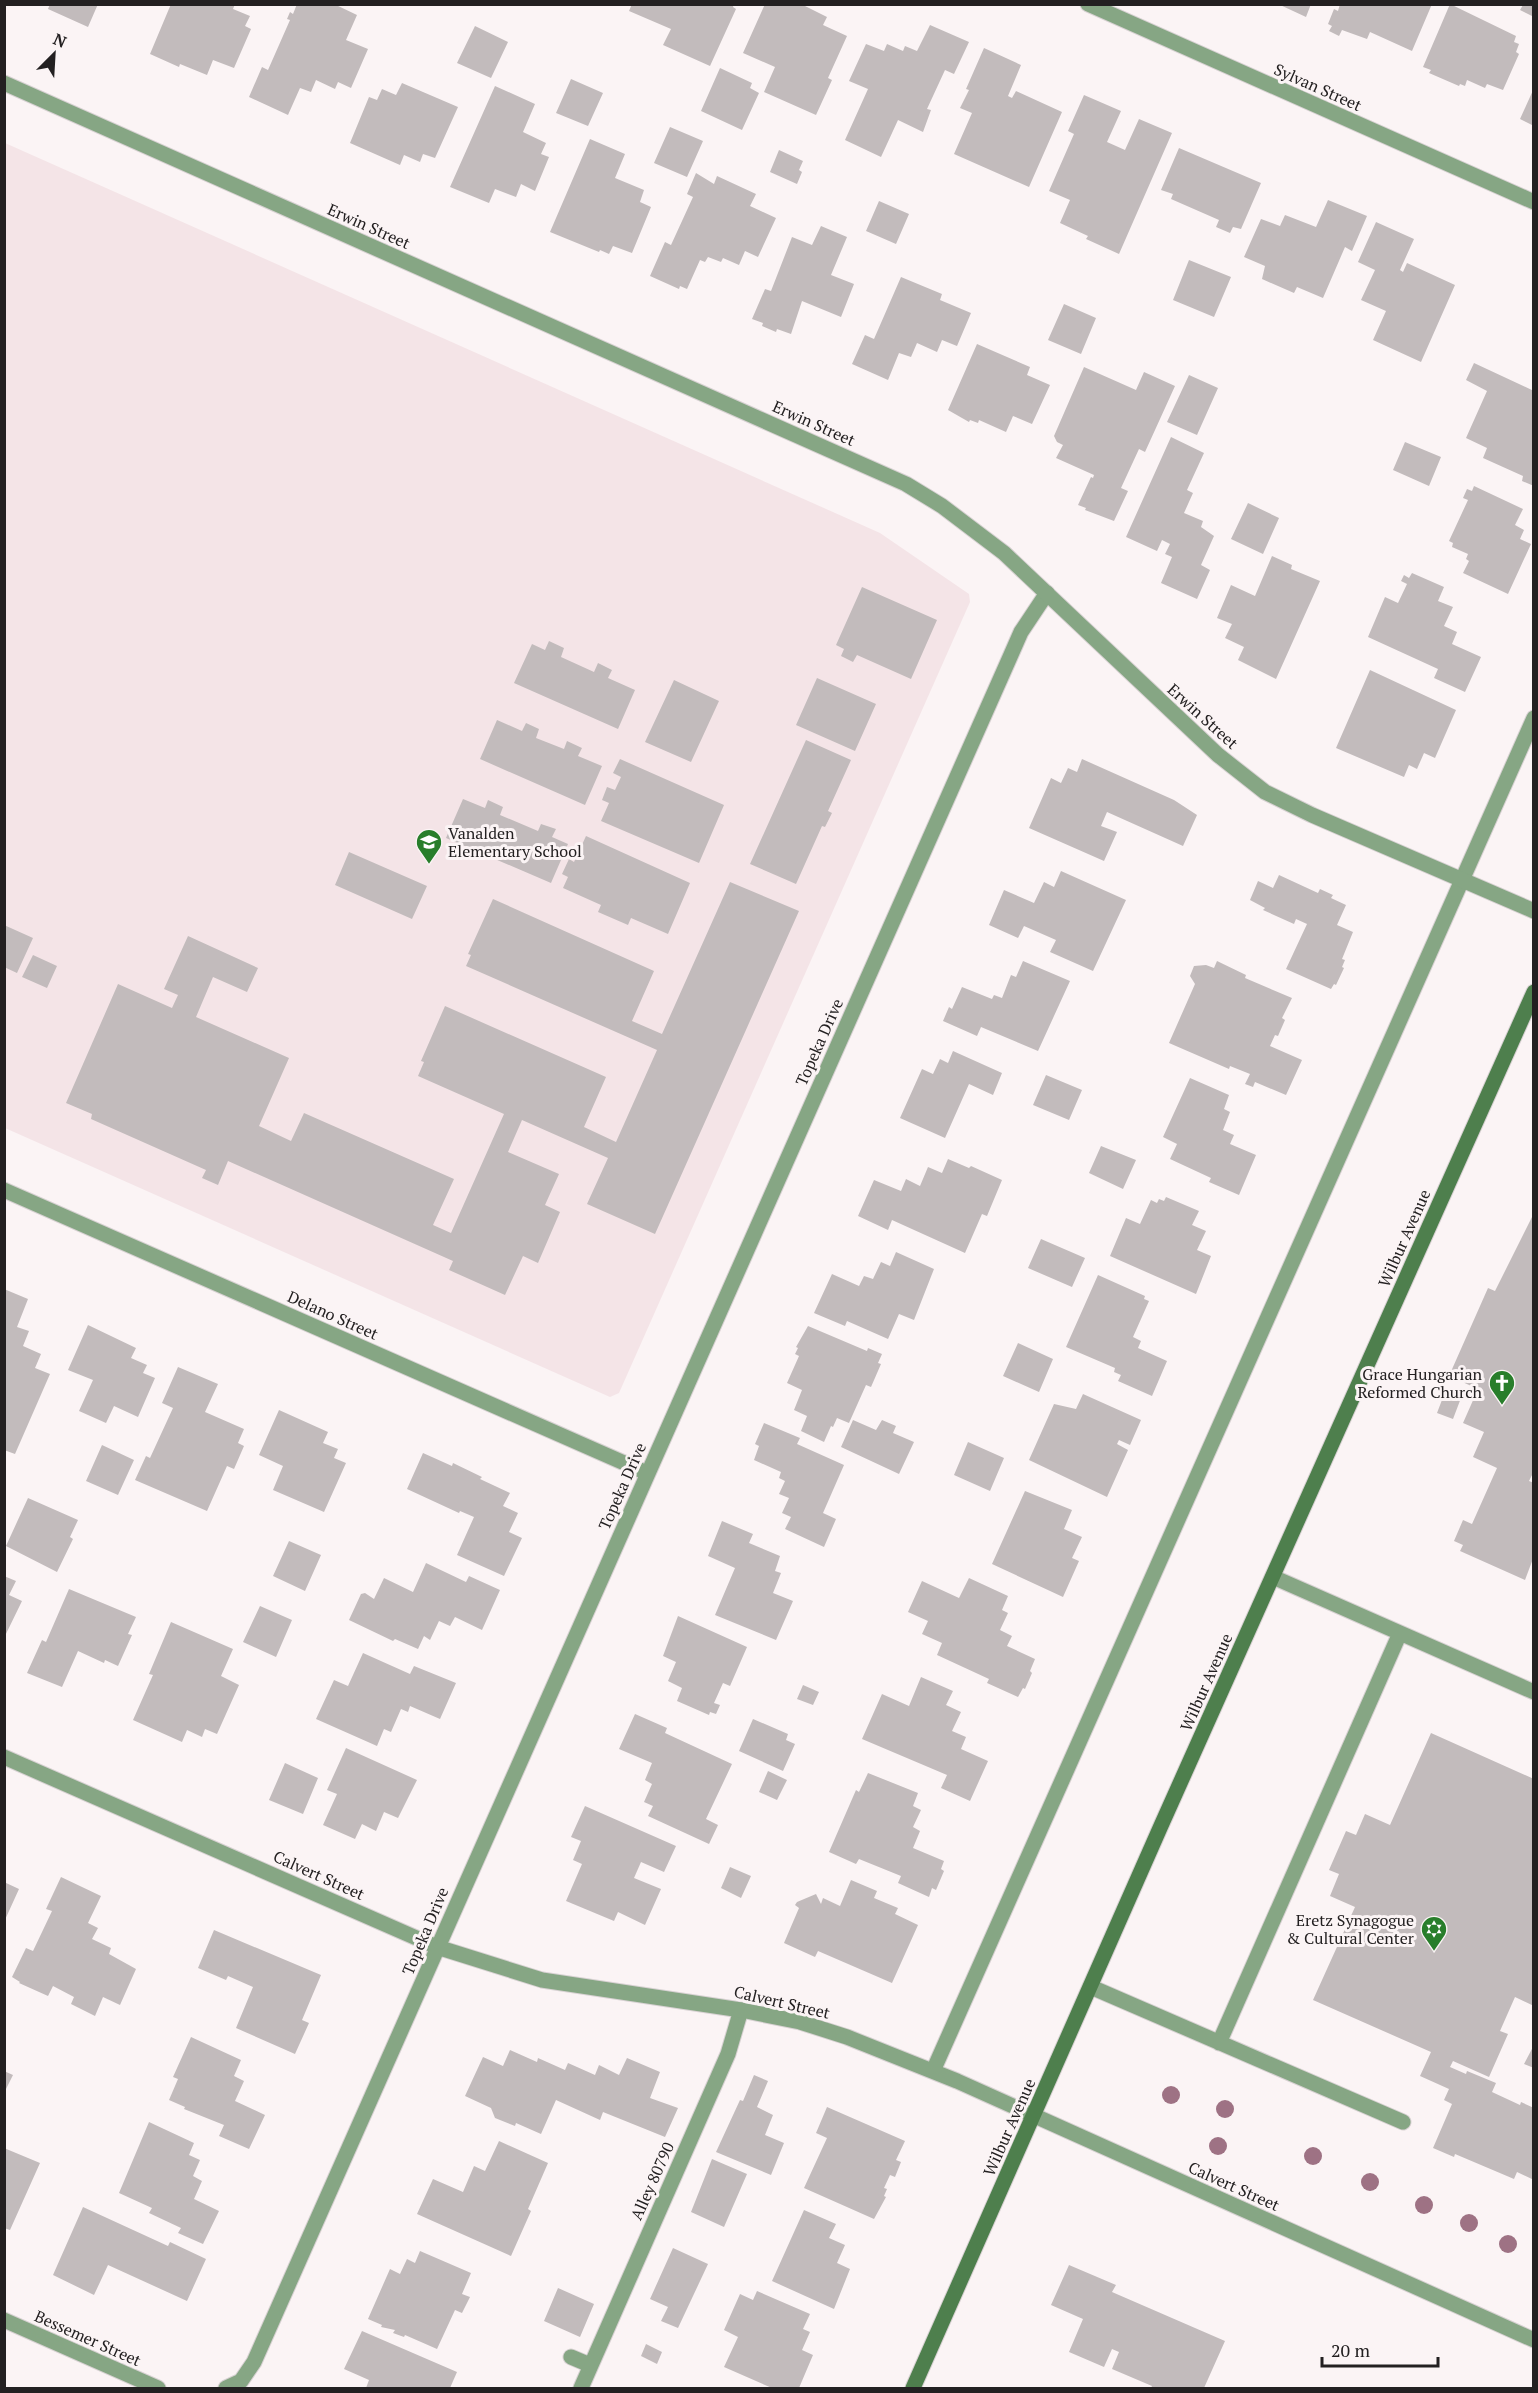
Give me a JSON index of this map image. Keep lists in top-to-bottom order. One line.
{"streets":{"main road":["Wilbur Avenue"],"street":["Sylvan Street","Erwin Street","Topeka Drive","Delano Street","Calvert Street","Alley 80790","Bessemer Street"]},"crossings":[["Erwin Street","Topeka Drive"],["Topeka Drive","Delano Street"],["Topeka Drive","Calvert Street"],["Wilbur Avenue","Calvert Street"],["Calvert Street","Alley 80790"]],"places":{"school or university":["Vanalden Elementary School"],"church":["Grace Hungarian Reformed Church"],"synagogue":["Eretz Synagogue & Cultural Center"]},"scale_bar":"20 m","north":"top right"}
